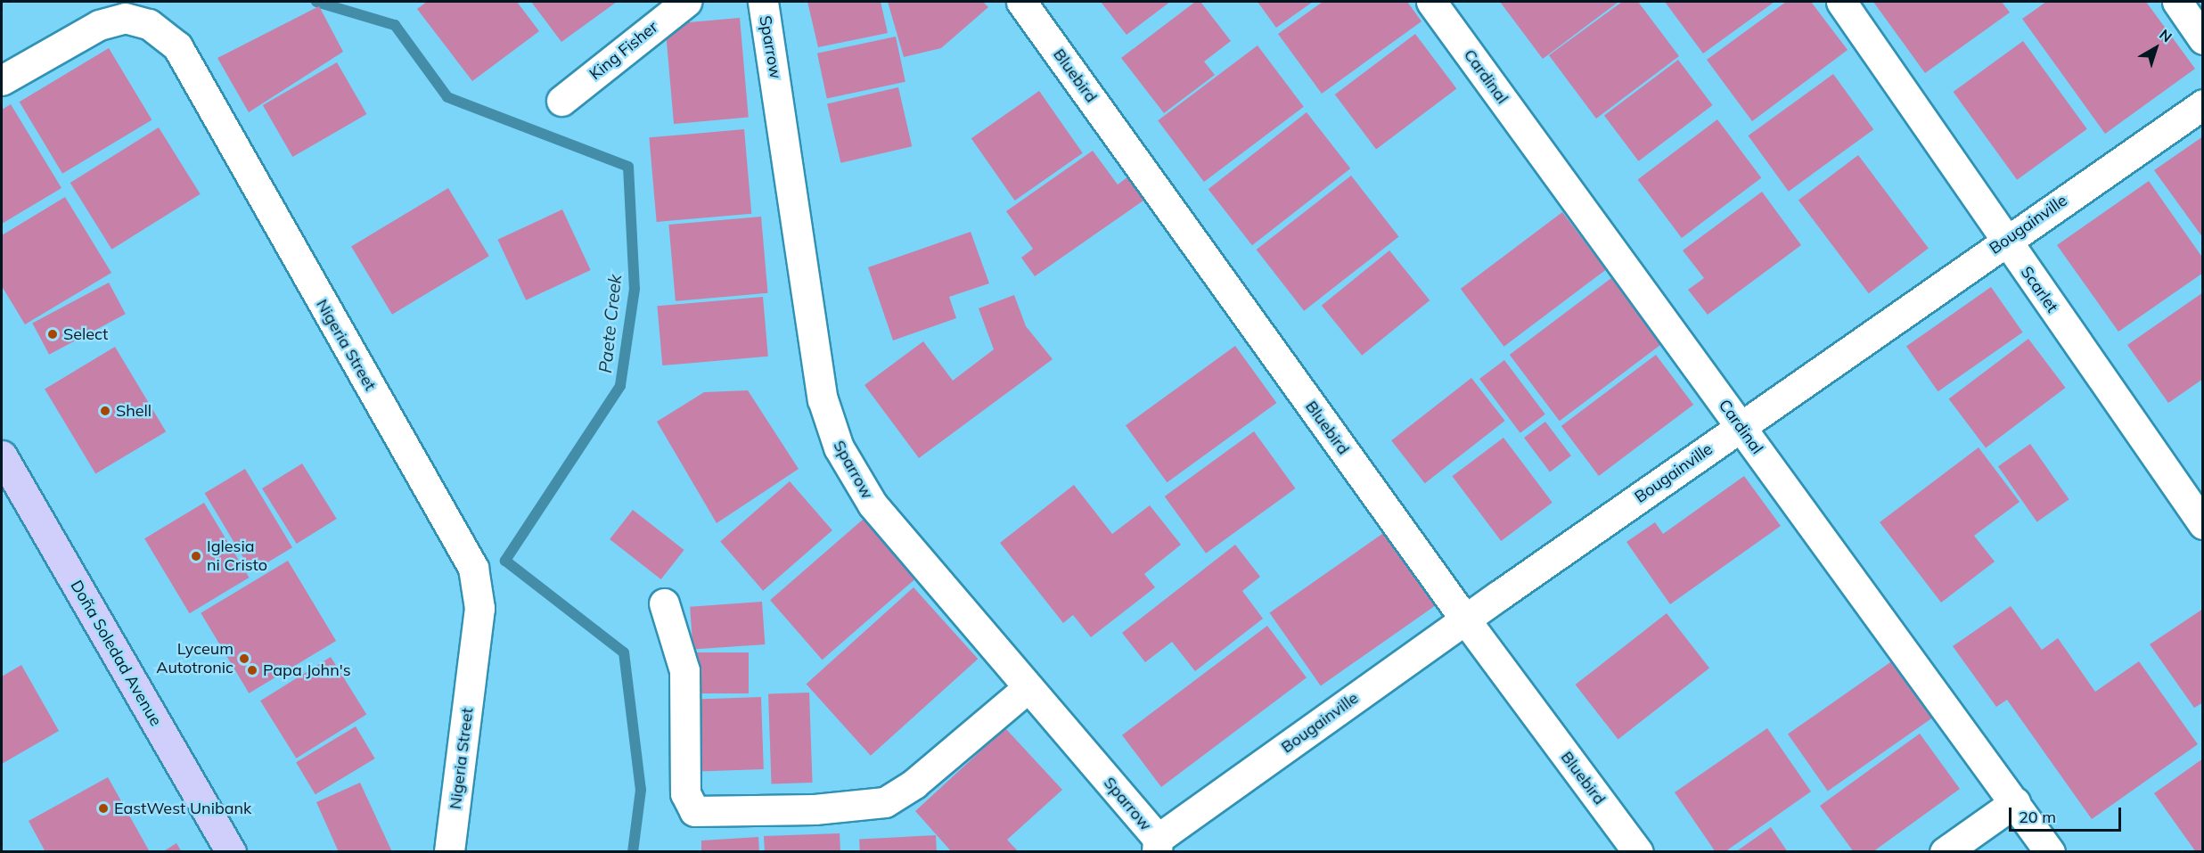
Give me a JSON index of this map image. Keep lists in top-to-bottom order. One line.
{"streets":{"main road":["Doña Soledad Avenue"],"street":["Sparrow","King Fisher","Bluebird","Cardinal","Bougainville","Scarlet","Nigeria Street"]},"crossings":[["Sparrow","Bougainville"],["Bluebird","Bougainville"],["Cardinal","Bougainville"],["Bougainville","Scarlet"]],"water":["Paete Creek"],"places":["Select","Shell","Iglesia ni Cristo","Lyceum Autotronic","Papa John's","EastWest Unibank"],"scale_bar":"20 m","north":"top right"}
